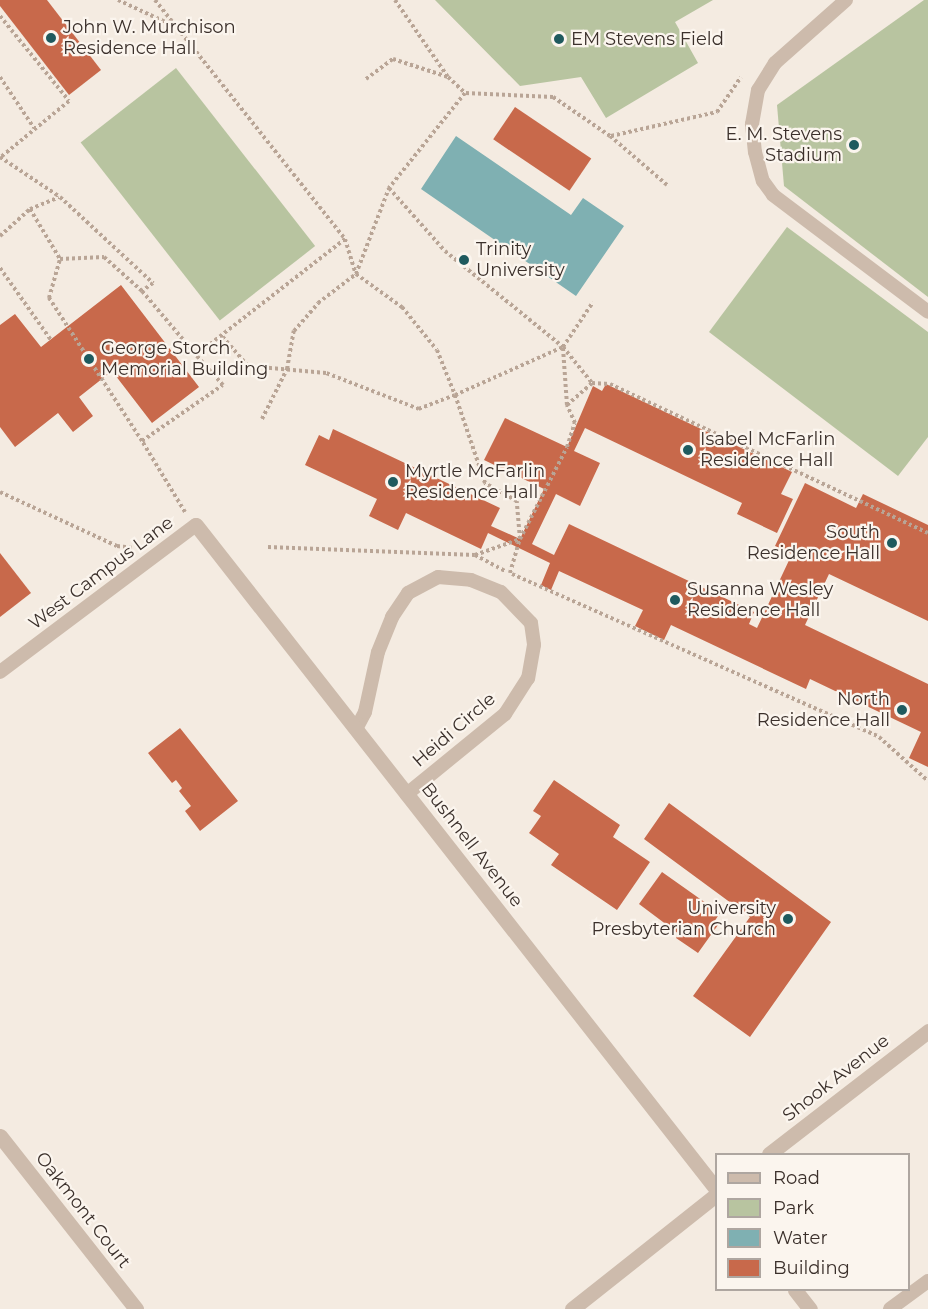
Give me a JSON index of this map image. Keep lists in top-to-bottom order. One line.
{"streets":{"street":["Bushnell Avenue","Shook Avenue","Oakmont Court"],"lane":["West Campus Lane","Heidi Circle"]},"crossings":[["West Campus Lane","Bushnell Avenue"],["Heidi Circle","Bushnell Avenue"]],"places":["John W. Murchison Residence Hall","EM Stevens Field","E. M. Stevens Stadium","Trinity University","George Storch Memorial Building","Isabel McFarlin Residence Hall","Myrtle McFarlin Residence Hall","South Residence Hall","Susanna Wesley Residence Hall","North Residence Hall","University Presbyterian Church"],"legend":["Road","Park","Water","Building"]}
